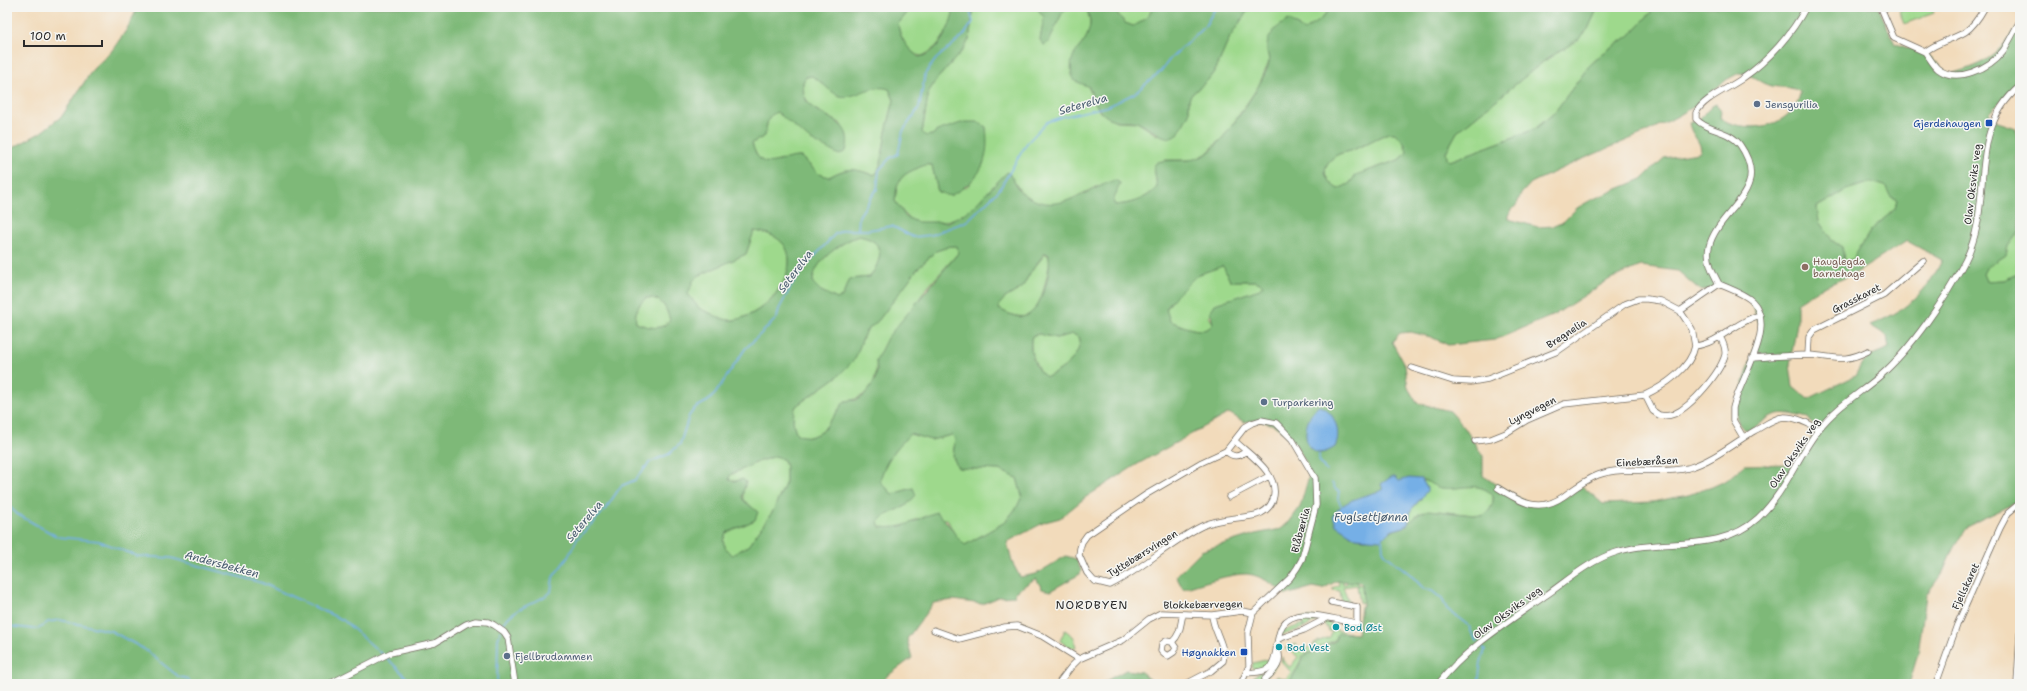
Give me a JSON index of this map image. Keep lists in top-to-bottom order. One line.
{"streets":{"street":["Olav Oksviks veg","Grasskaret","Bregnelia","Lyngvegen","Einebæråsen","Blåbærlia","Tyttebærsvingen","Fjellskaret","Blokkebærvegen"]},"crossings":[["Olav Oksviks veg","Einebæråsen"],["Blåbærlia","Tyttebærsvingen"],["Blåbærlia","Blokkebærvegen"]],"districts":["NORDBYEN"],"water":["Seterelva","Fuglsettjønna","Andersbekken"],"places":{"other":["Jensgurilia","Hauglegda barnehage","Turparkering","Bod Øst","Bod Vest","Fjellbrudammen"],"transit":["Gjerdehaugen","Høgnakken"]},"scale_bar":"100 m"}
